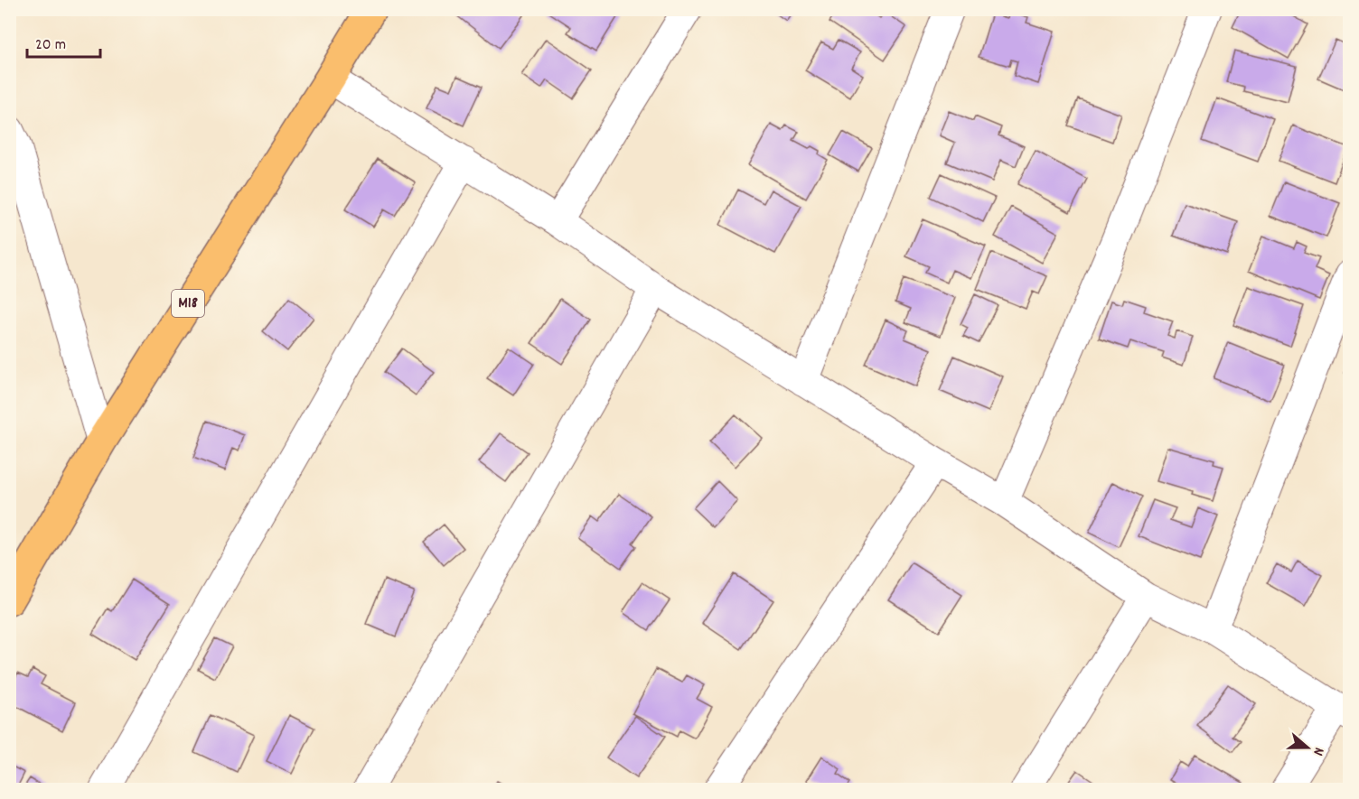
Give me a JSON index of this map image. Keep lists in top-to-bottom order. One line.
{"streets":{"main road":["M18"]},"scale_bar":"20 m","north":"right"}
